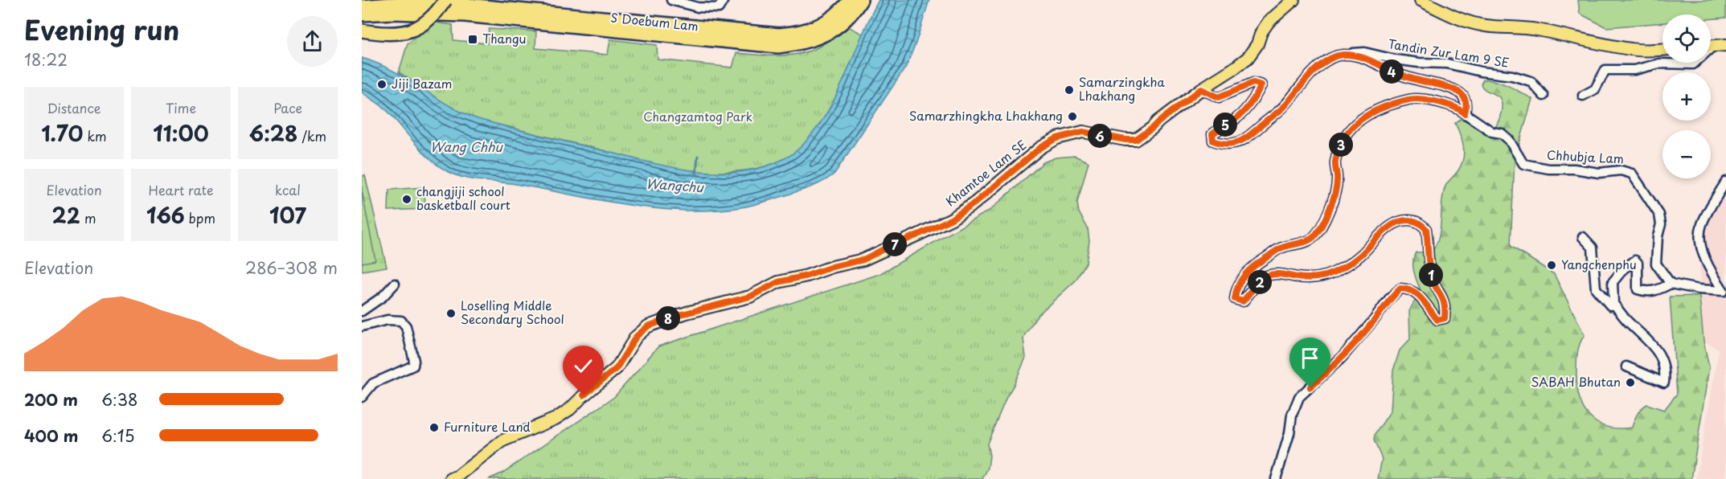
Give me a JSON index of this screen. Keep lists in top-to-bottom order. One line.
{"streets":{"highway":["S Doebum Lam"],"main road":["Khamtoe Lam SE"],"street":["Tandin Zur Lam 9 SE","Chhubja Lam"]},"water":["Wang Chhu","Wangchu"],"parks":["Changzamtog Park"],"places":{"transit":["Thangu"],"other":["Jiji Bazam","Samarzingkha Lhakhang","Samarzhingkha Lhakhang","changjiji school basketball court","Yangchenphu","Loselling Middle Secondary School","SABAH Bhutan","Furniture Land"]},"page":{"heading":["Evening run","18:22"],"map_buttons":["+","−"],"pins":["4","5","6","3","7","1","2","8"],"stats":[["Distance","1.70 km"],["Time","11:00"],["Pace","6:28 /km"],["Elevation","22 m"],["Heart rate","166 bpm"],["kcal","107"]],"chart":["Elevation","286–308 m"],"list":[{"name":"200 m","note":"6:38"},{"name":"400 m","note":"6:15"}]}}
